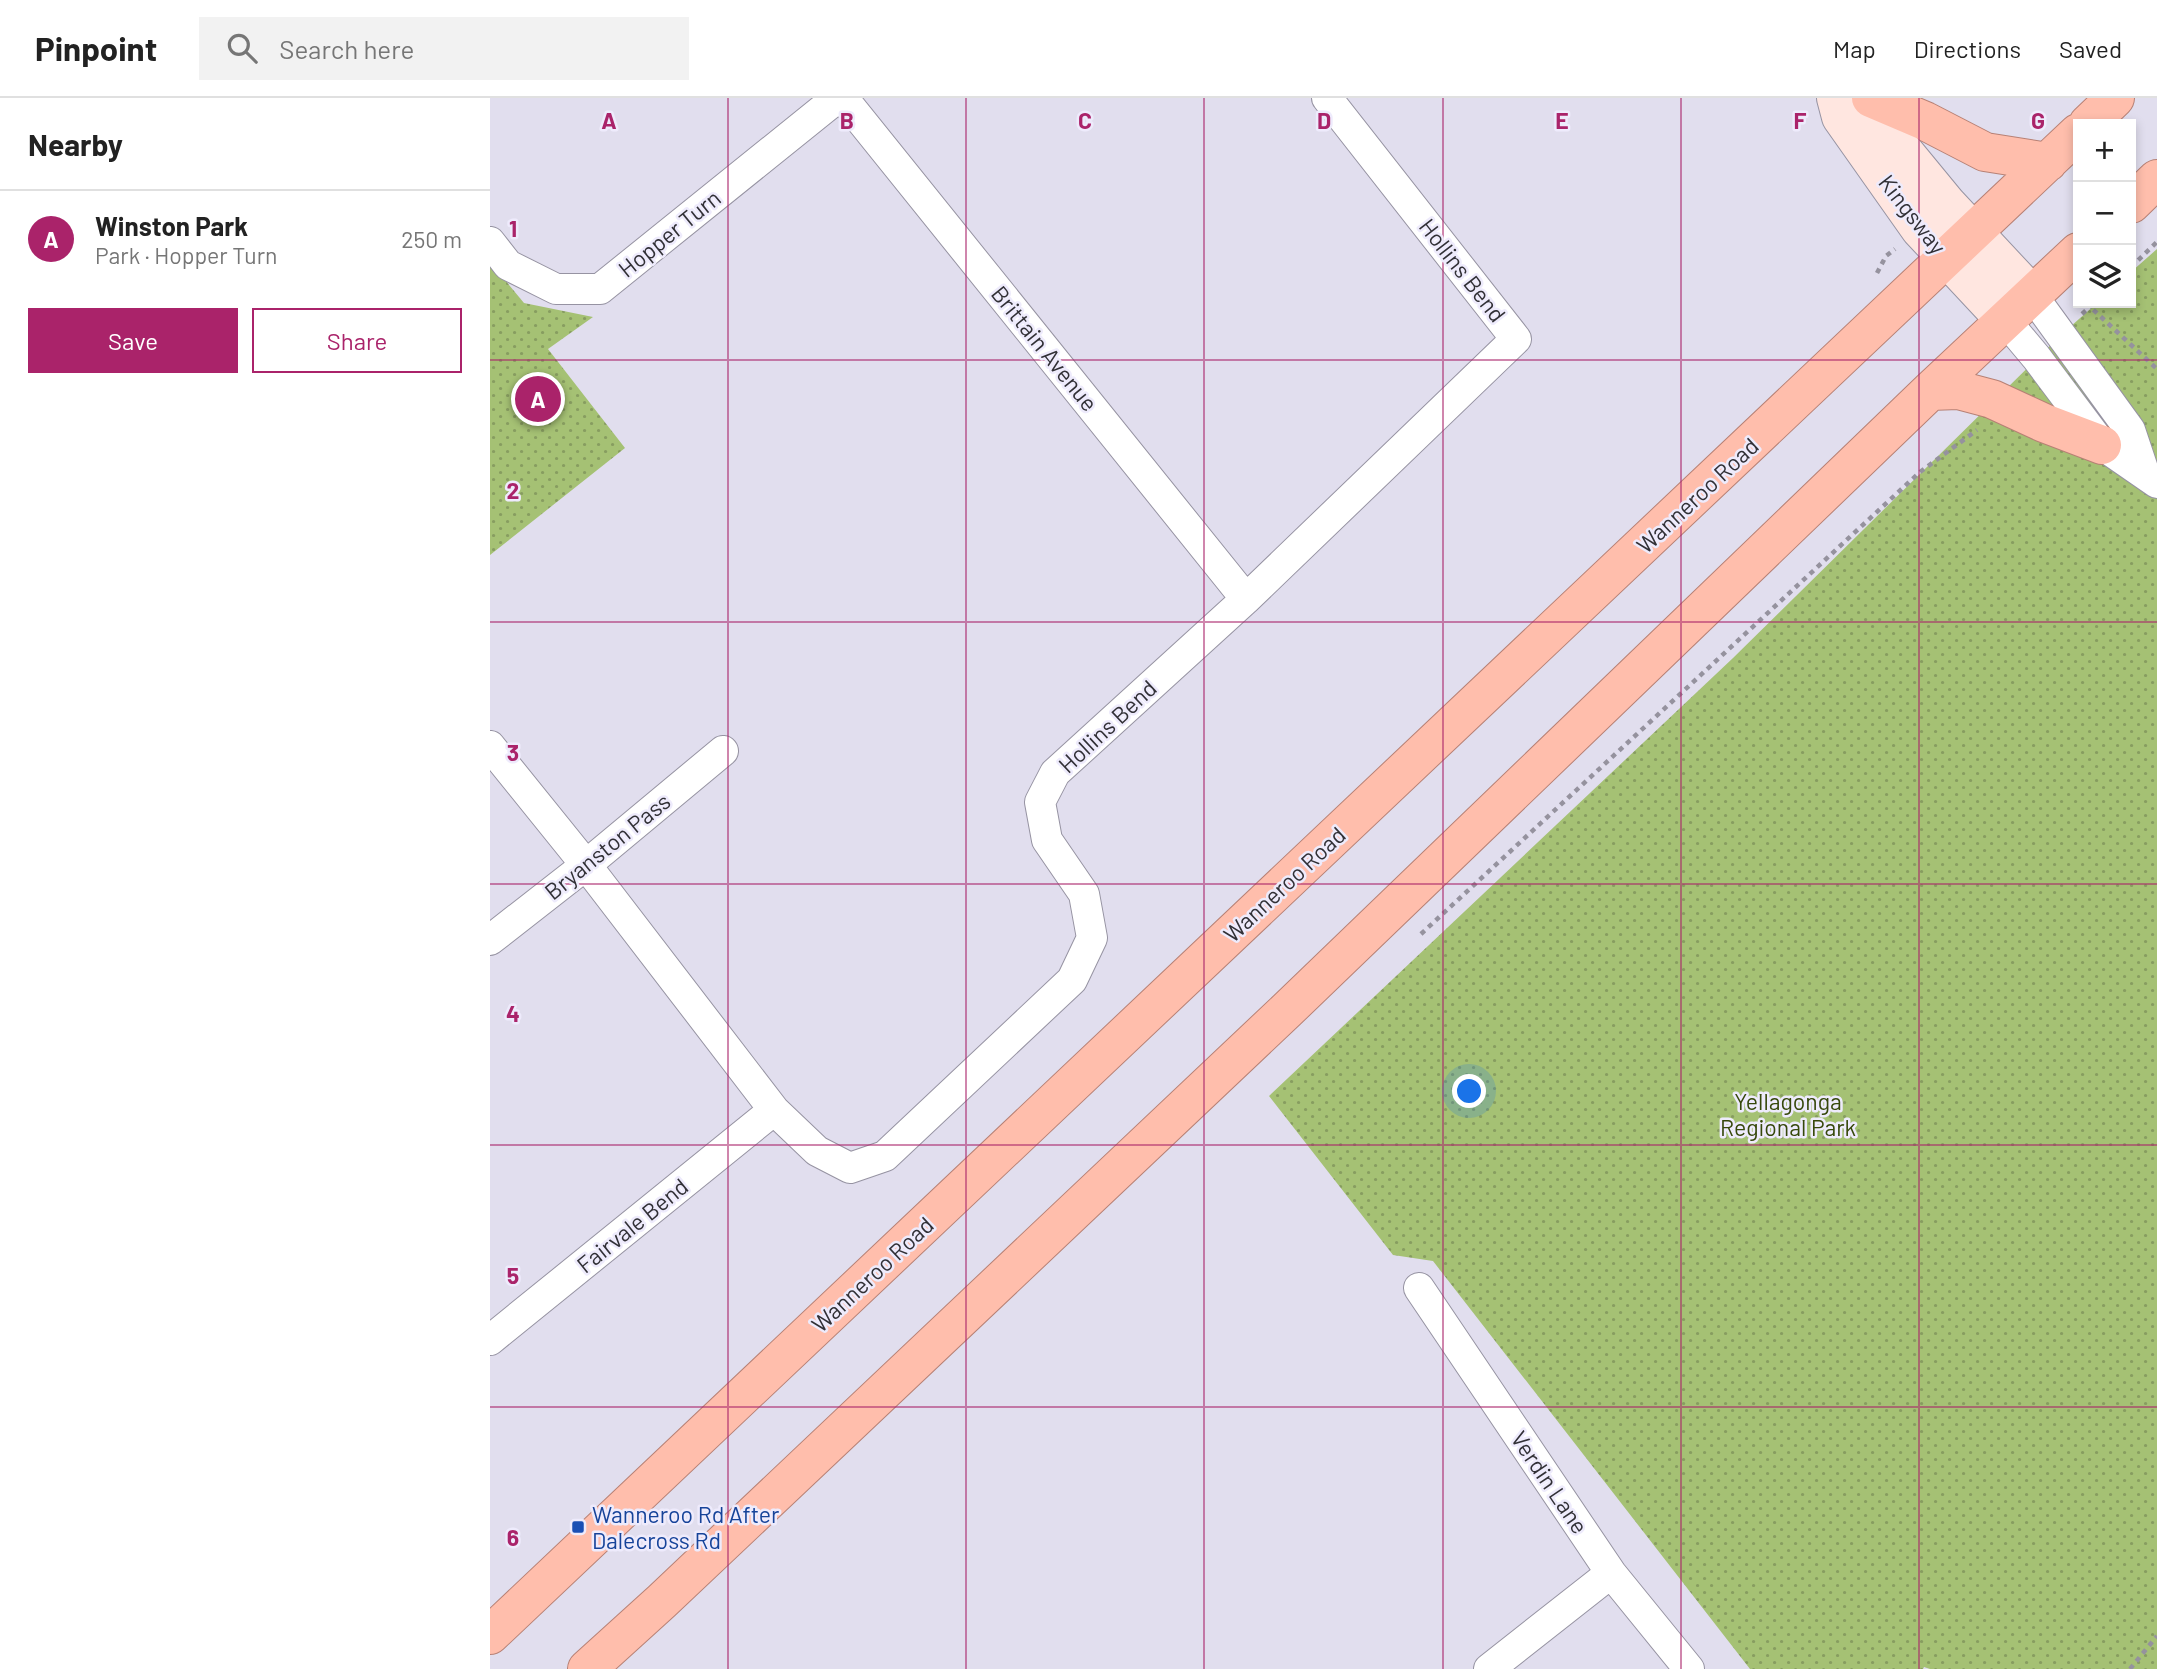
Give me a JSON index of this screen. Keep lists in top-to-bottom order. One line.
{"streets":{"highway":["Wanneroo Road"],"main road":["Kingsway"],"street":["Hopper Turn","Hollins Bend","Brittain Avenue","Bryanston Pass","Fairvale Bend","Verdin Lane"]},"crossings":[["Kingsway","Wanneroo Road"],["Hollins Bend","Brittain Avenue"],["Hollins Bend","Bryanston Pass"],["Hollins Bend","Fairvale Bend"]],"parks":["Yellagonga Regional Park"],"places":{"transit":["Wanneroo Rd After Dalecross Rd"]},"page":{"header":"Pinpoint","search":"Search here","nav":["Map","Directions","Saved"],"heading":"Nearby","map_buttons":["+","−"],"list":[{"mark":"A","name":"Winston Park","note":"Park · Hopper Turn","value":"250 m"}],"buttons":["Save","Share"],"pins":"A"},"grid":{"columns":["A","B","C","D","E","F","G"],"rows":["1","2","3","4","5","6"]}}
